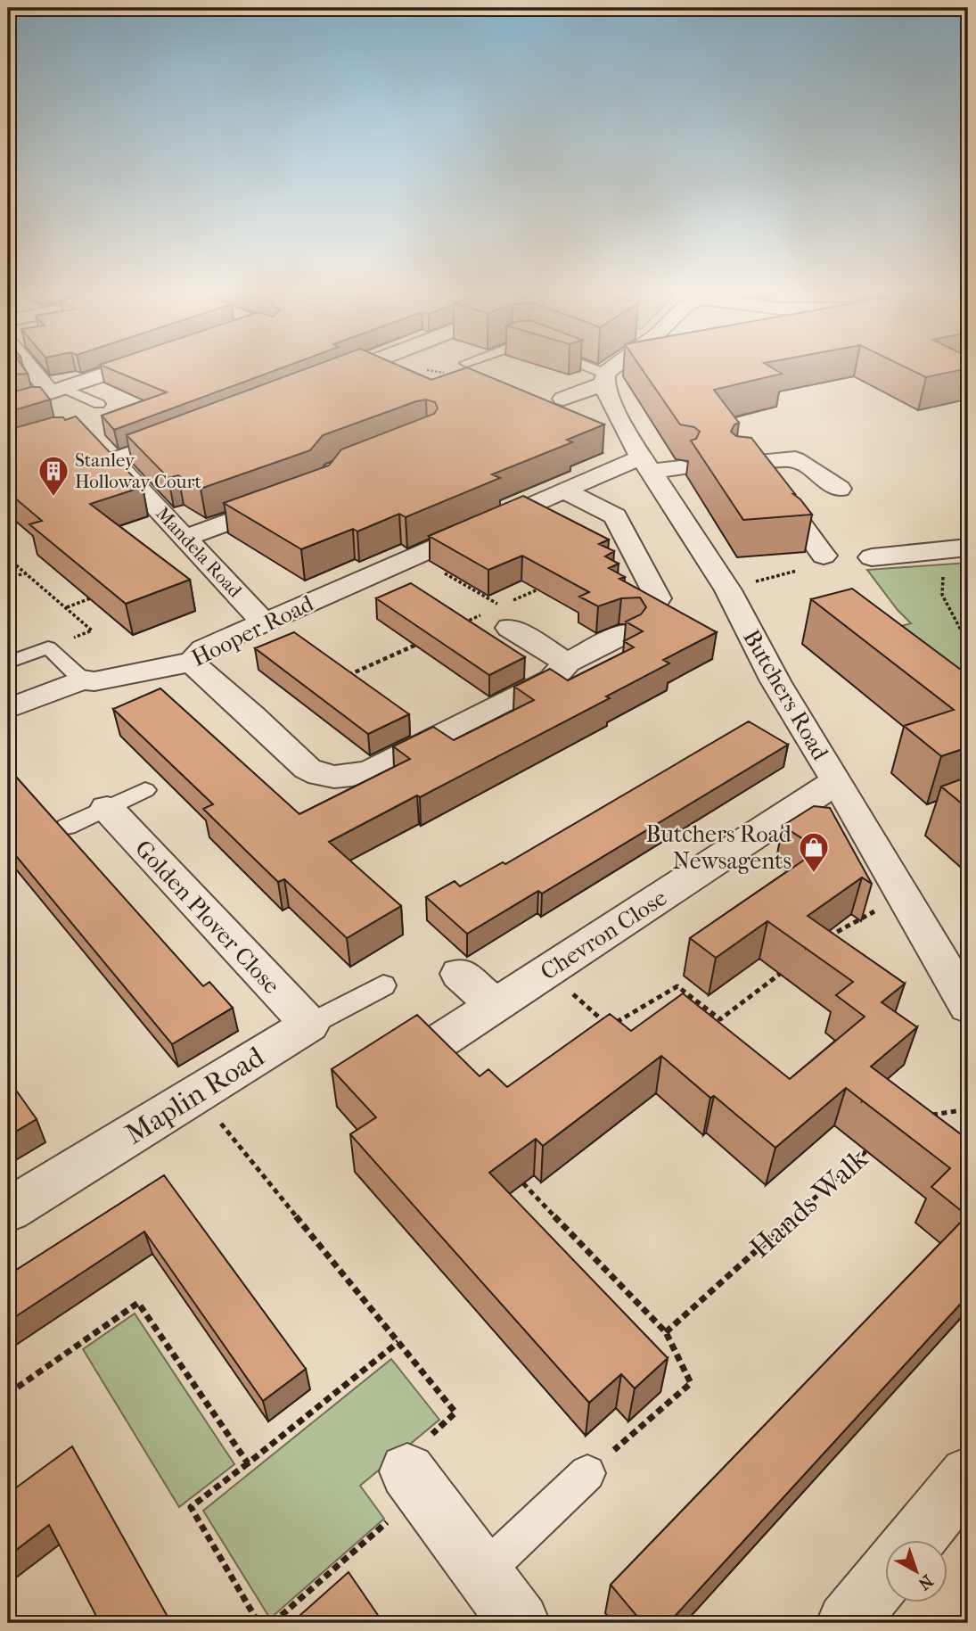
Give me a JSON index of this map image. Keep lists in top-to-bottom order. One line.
{"streets":{"street":["Mandela Road","Hooper Road","Butchers Road","Golden Plover Close","Chevron Close","Maplin Road"],"path":["Hands Walk"]},"crossings":[["Mandela Road","Hooper Road"],["Hooper Road","Butchers Road"],["Butchers Road","Chevron Close"],["Golden Plover Close","Maplin Road"]],"places":{"building":["Stanley Holloway Court"],"shop":["Butchers Road Newsagents"]},"north":"bottom right"}
